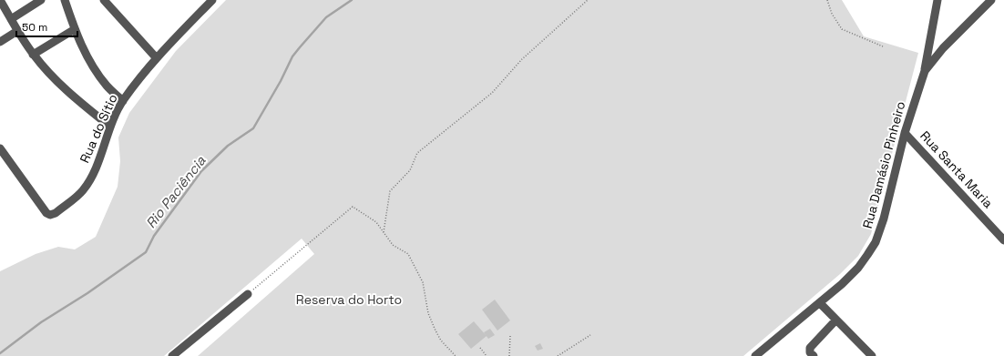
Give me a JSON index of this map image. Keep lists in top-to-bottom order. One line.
{"streets":{"street":["Rua do Sítio","Rua Damásio Pinheiro","Rua Santa Maria"]},"crossings":[["Rua Damásio Pinheiro","Rua Santa Maria"]],"water":["Rio Paciência"],"parks":["Reserva do Horto"],"scale_bar":"50 m"}
